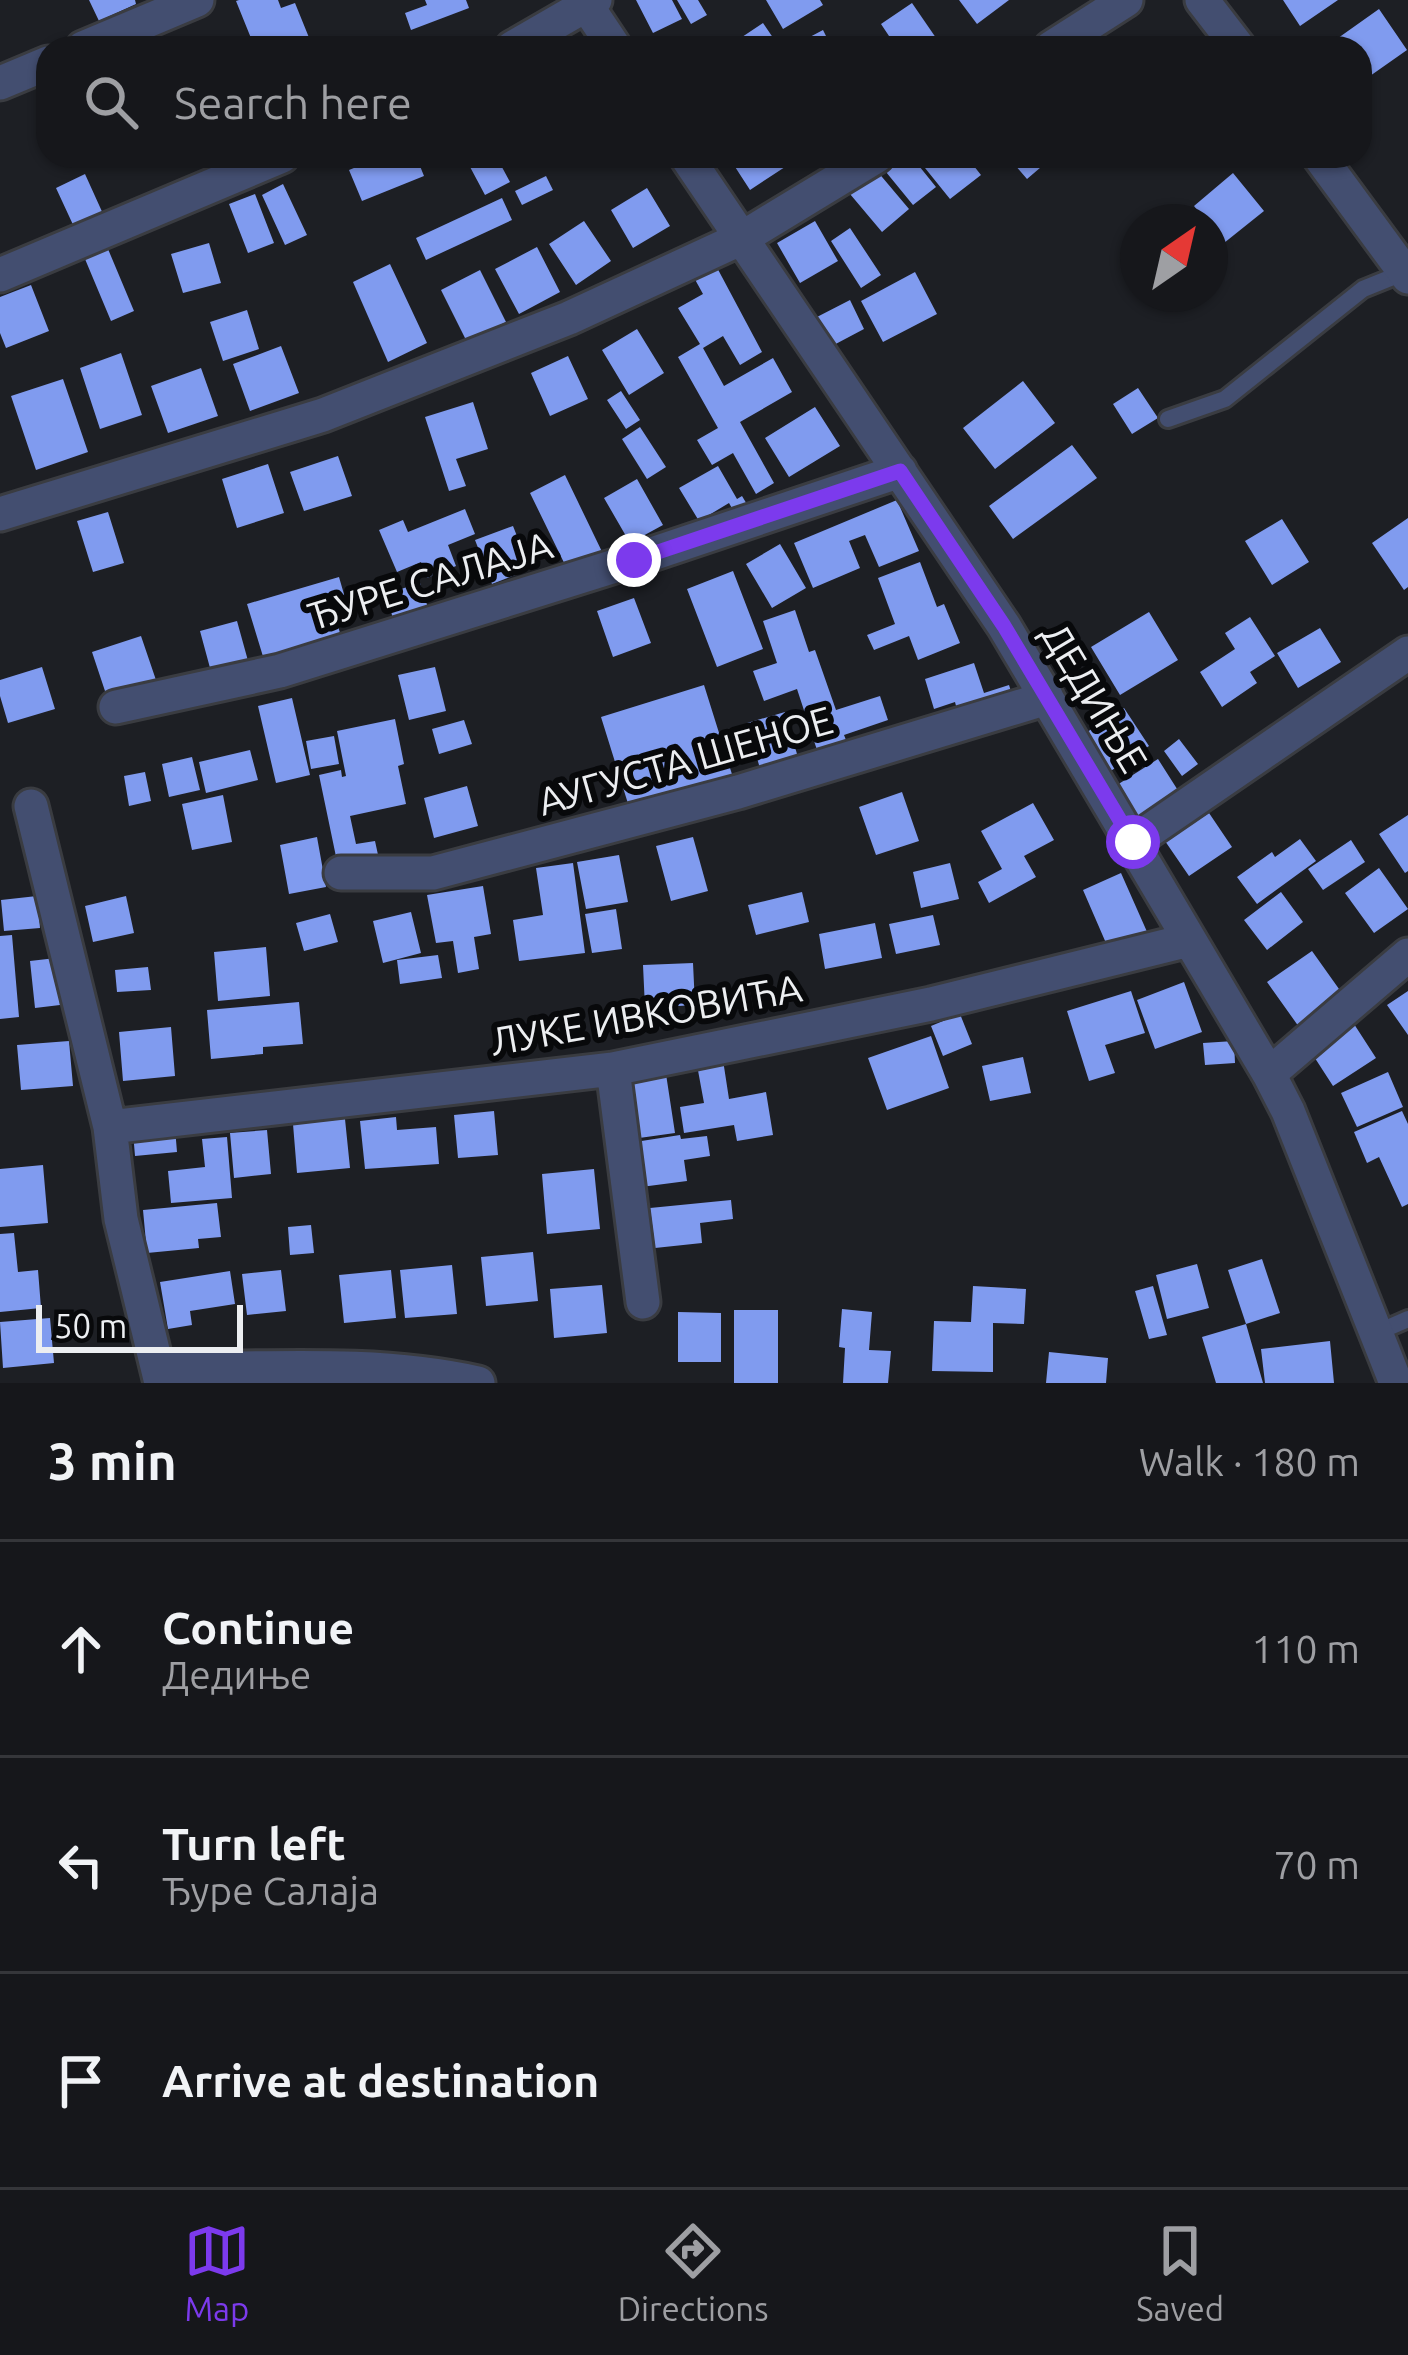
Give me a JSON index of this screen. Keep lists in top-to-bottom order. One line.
{"streets":{"street":["ЂУРЕ САЛАЈА","ДЕДИЊЕ","АУГУСТА ШЕНОЕ","ЛУКЕ ИВКОВИЋА"]},"crossings":[["ЂУРЕ САЛАЈА","ДЕДИЊЕ"],["ДЕДИЊЕ","АУГУСТА ШЕНОЕ"],["ДЕДИЊЕ","ЛУКЕ ИВКОВИЋА"]],"scale_bar":"50 m","north":"top right","page":{"search":"Search here","scale":"50 m","heading":["3 min","Walk · 180 m"],"list":[["Continue","Дедиње","110 m"],["Turn left","Ђуре Салаја","70 m"],"Arrive at destination"],"nav":["Map","Directions","Saved"]}}
